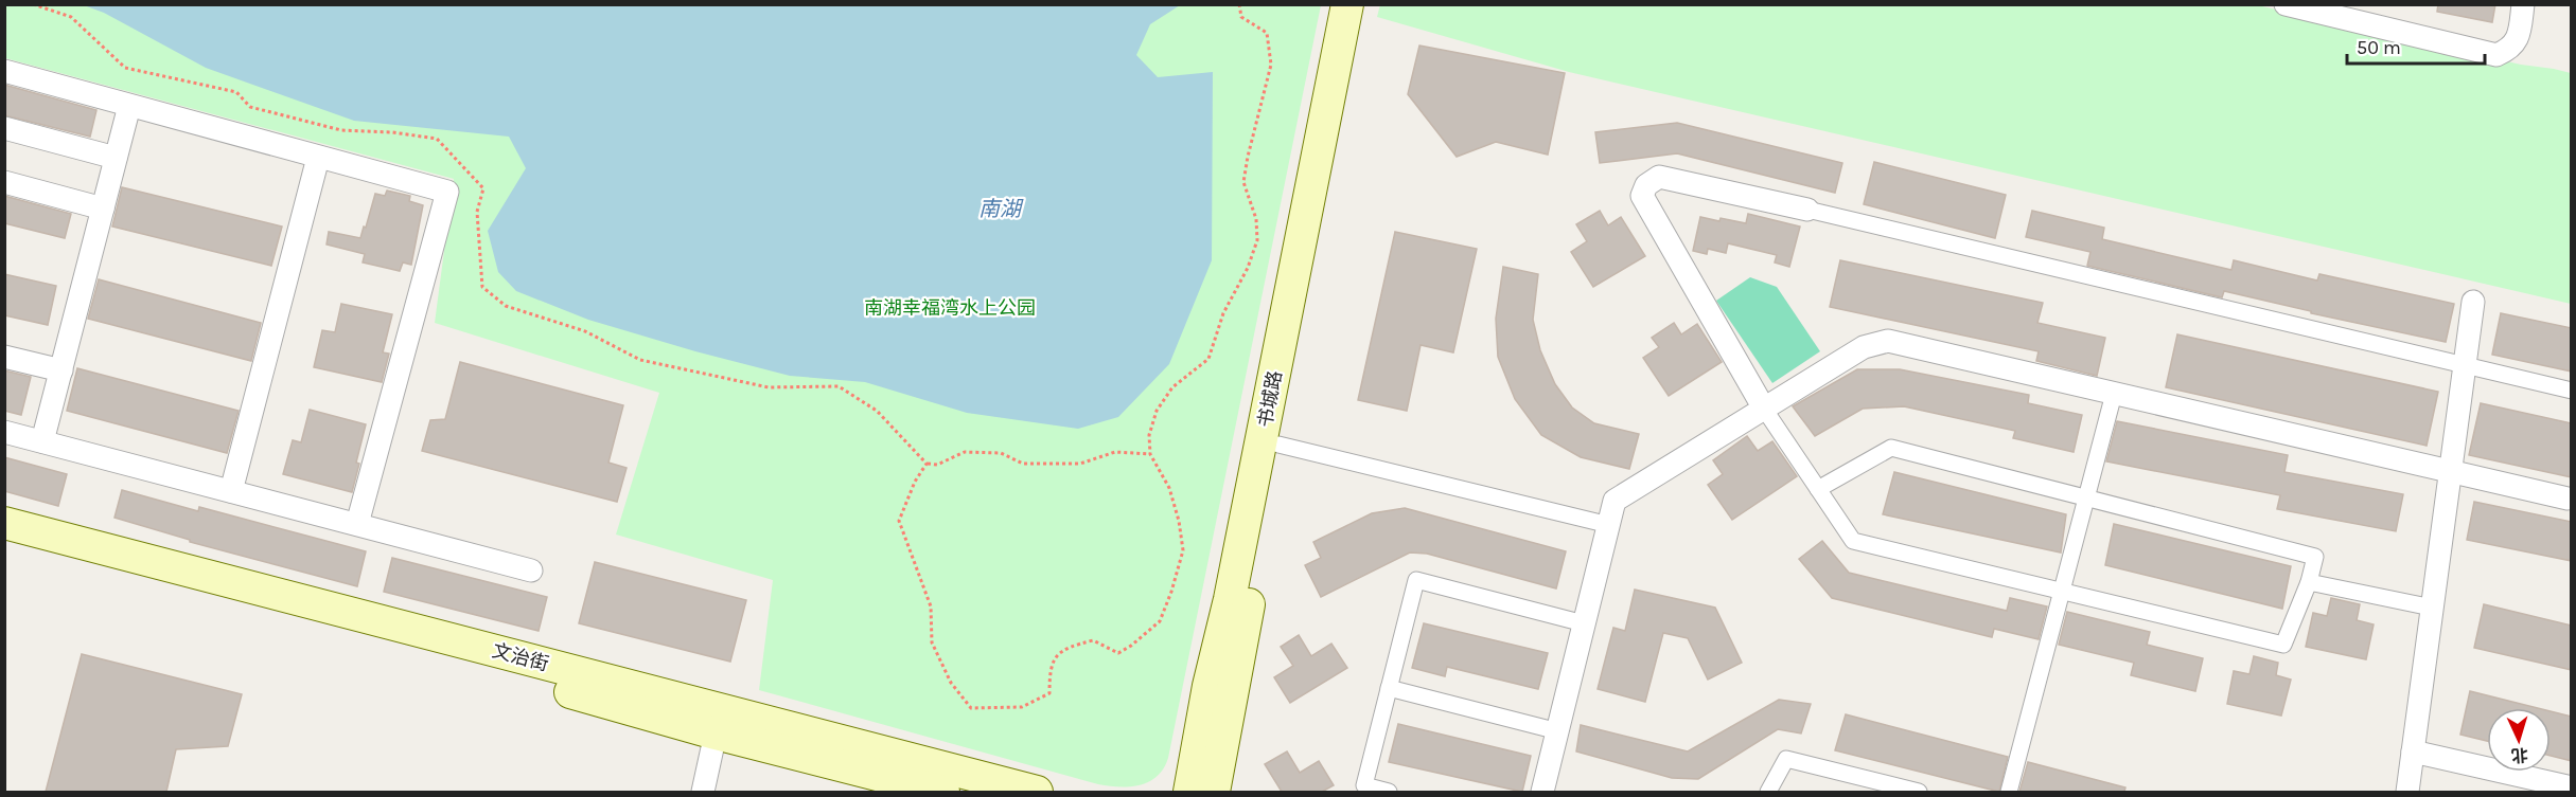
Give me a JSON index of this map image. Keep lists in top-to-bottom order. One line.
{"streets":{"main road":["书城路","文治街"]},"water":["南湖"],"parks":["南湖幸福湾水上公园"],"scale_bar":"50 m","north":"bottom"}
